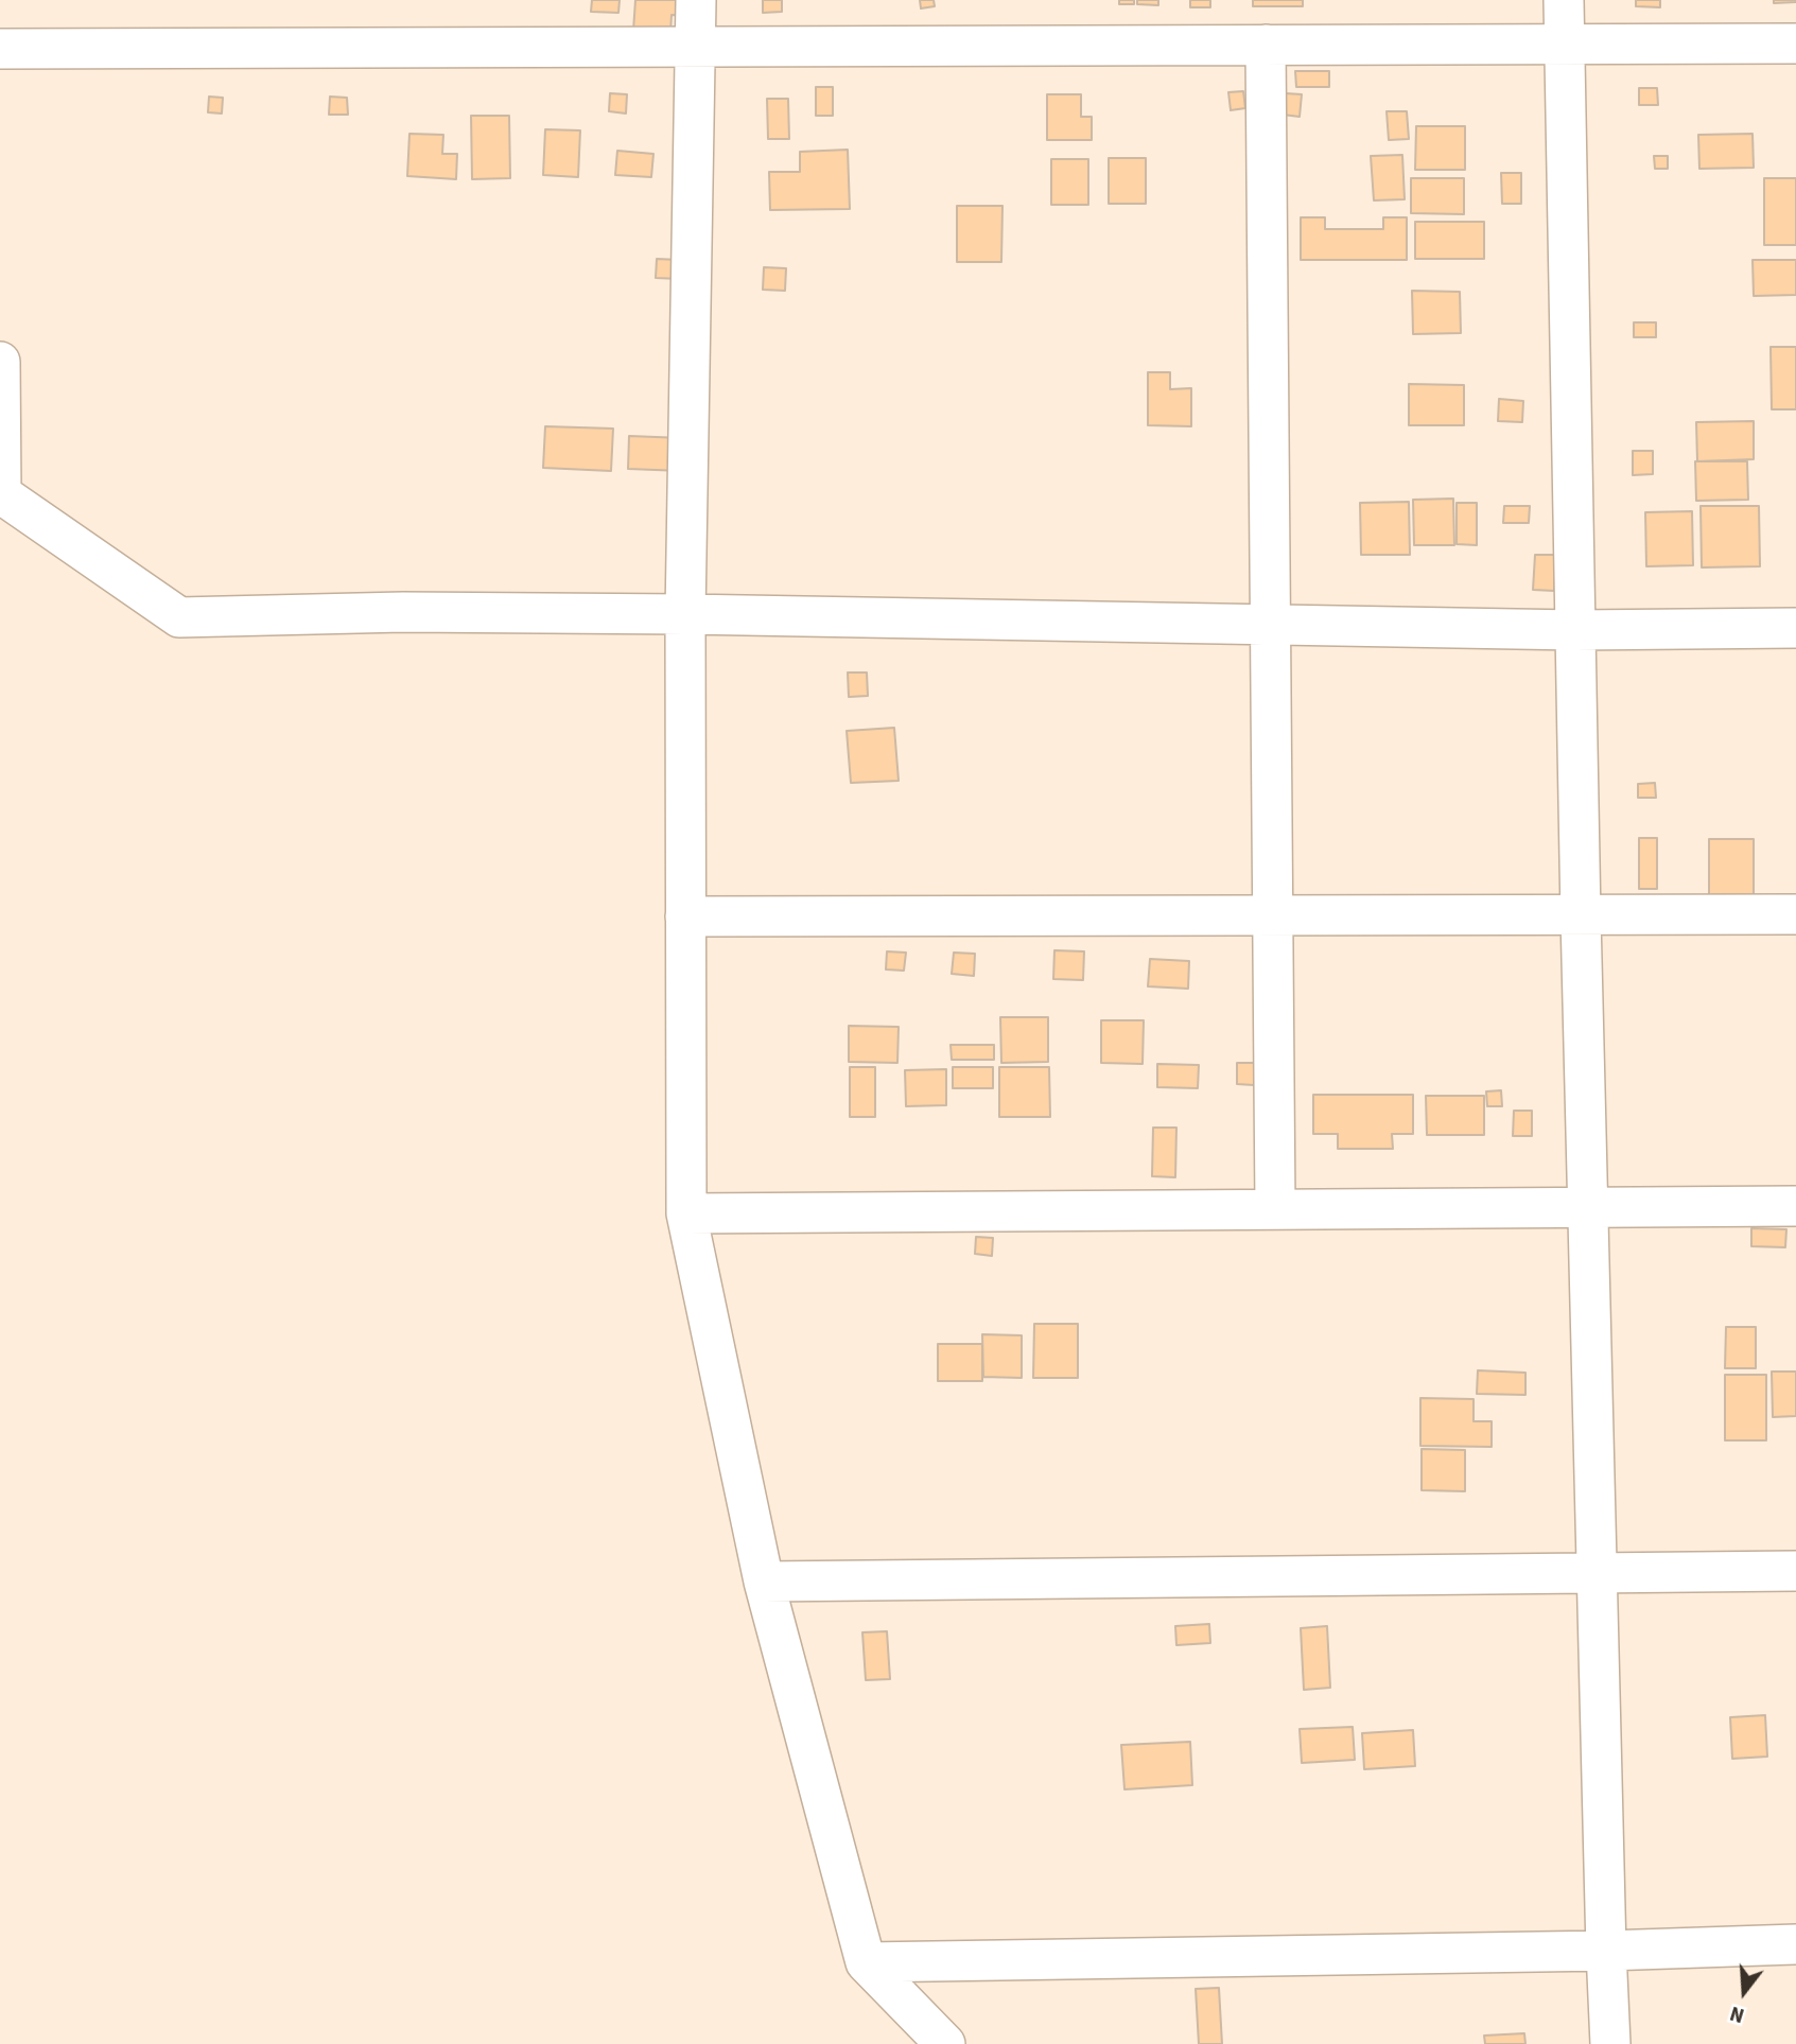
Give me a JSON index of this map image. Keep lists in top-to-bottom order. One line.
{"north":"bottom"}
